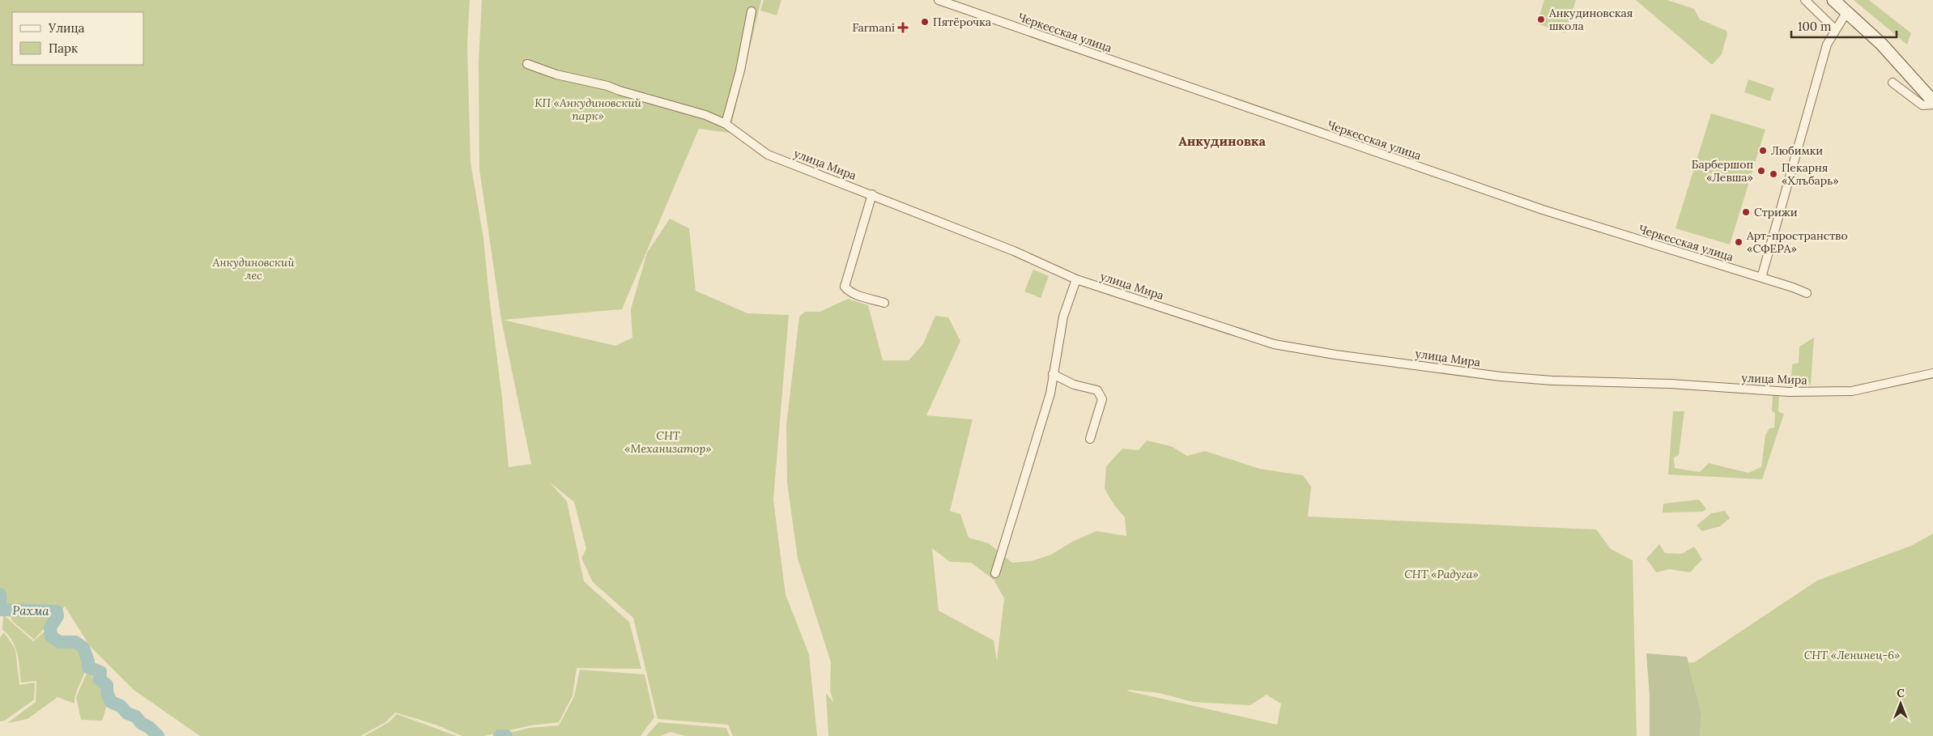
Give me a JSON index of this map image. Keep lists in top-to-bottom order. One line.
{"streets":{"street":["Черкесская улица","улица Мира"]},"districts":["Анкудиновка"],"water":["Рахма"],"parks":["КП «Анкудиновский парк»","Анкудиновский лес","СНТ «Механизатор»","СНТ «Радуга»","СНТ «Ленинец-6»"],"places":{"other":["Анкудиновская школа","Пятёрочка","Любимки","Барбершоп «Левша»","Пекарня «Хлъбарь»","Стрижи","Арт-пространство «СФЕРА»"],"health":["Farmani"]},"legend":["Улица","Парк"],"scale_bar":"100 m","north":"top"}
